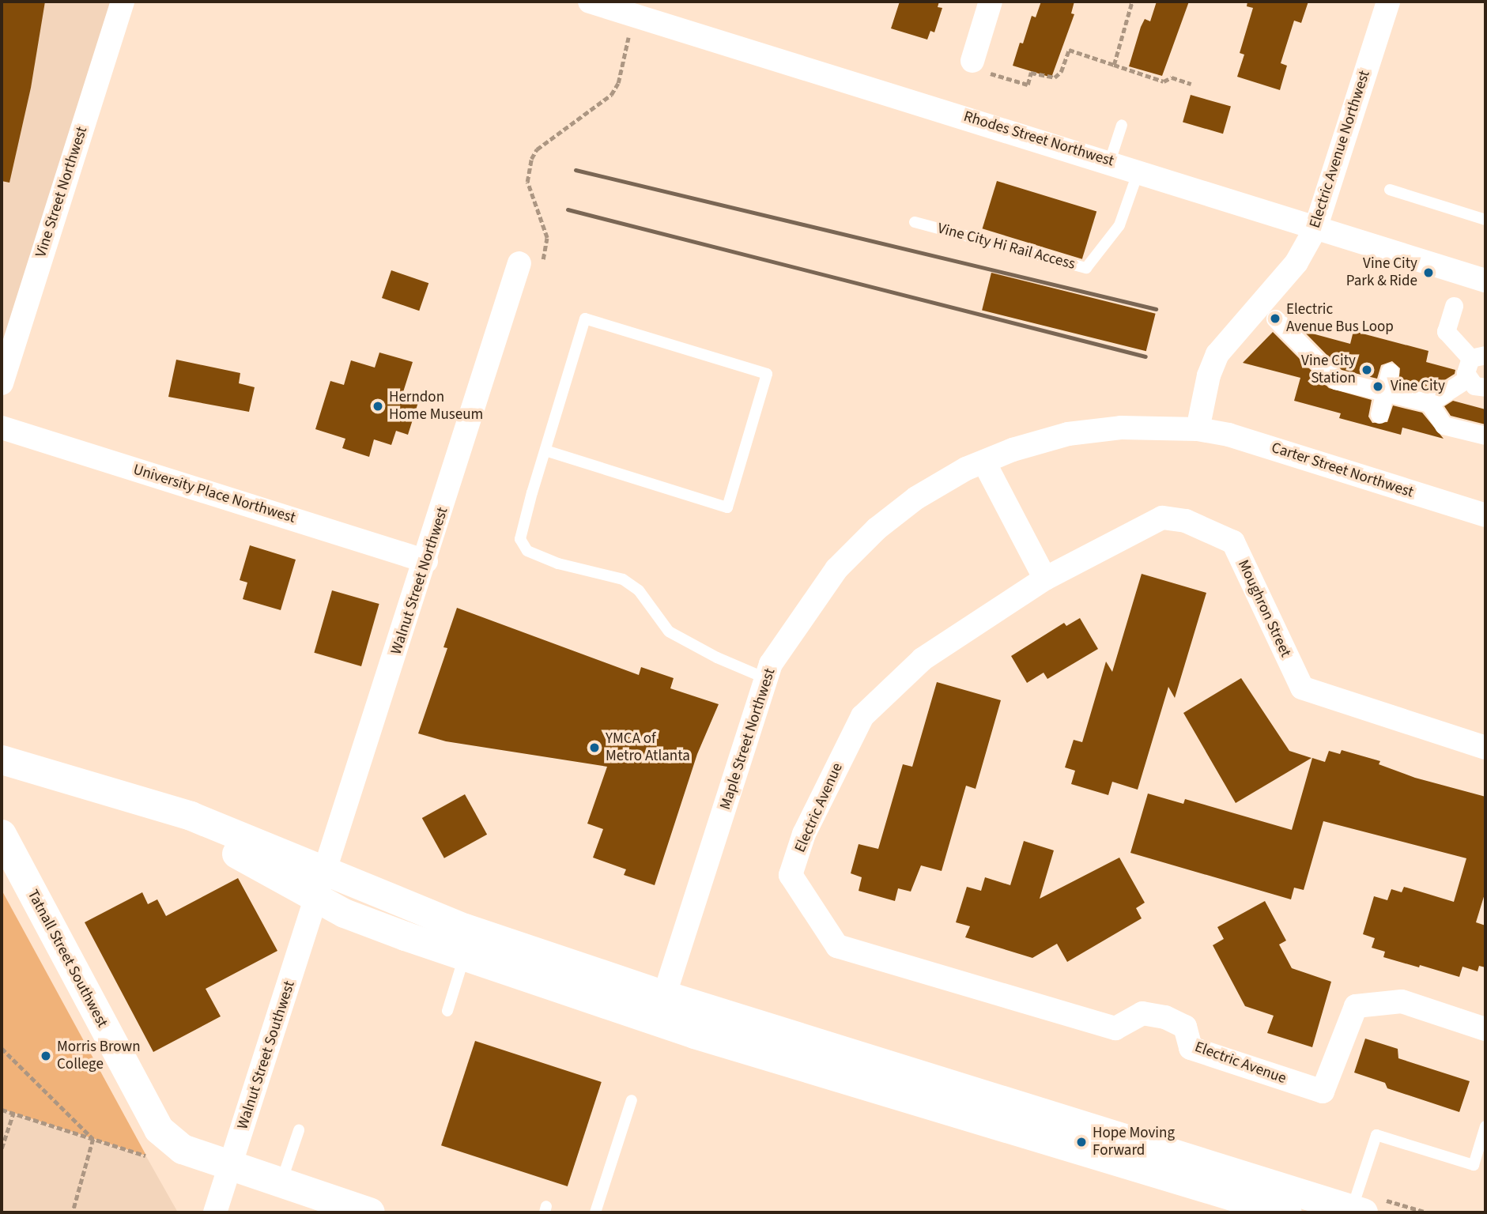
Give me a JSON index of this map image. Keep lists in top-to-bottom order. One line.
{"streets":{"main road":["Tatnall Street Southwest"],"street":["Rhodes Street Northwest","Electric Avenue Northwest","Vine Street Northwest","Carter Street Northwest","University Place Northwest","Walnut Street Northwest","Moughron Street","Maple Street Northwest","Electric Avenue","Walnut Street Southwest"],"lane":["Vine City Hi Rail Access"]},"crossings":[["Rhodes Street Northwest","Electric Avenue Northwest"],["Rhodes Street Northwest","Vine City Hi Rail Access"],["Electric Avenue Northwest","Carter Street Northwest"],["Electric Avenue Northwest","Maple Street Northwest"],["Carter Street Northwest","Maple Street Northwest"],["University Place Northwest","Walnut Street Northwest"],["Walnut Street Northwest","Walnut Street Southwest"],["Moughron Street","Electric Avenue"],["Tatnall Street Southwest","Walnut Street Southwest"]],"places":["Vine City Park & Ride","Electric Avenue Bus Loop","Vine City Station","Vine City","Herndon Home Museum","YMCA of Metro Atlanta","Morris Brown College","Hope Moving Forward"]}
